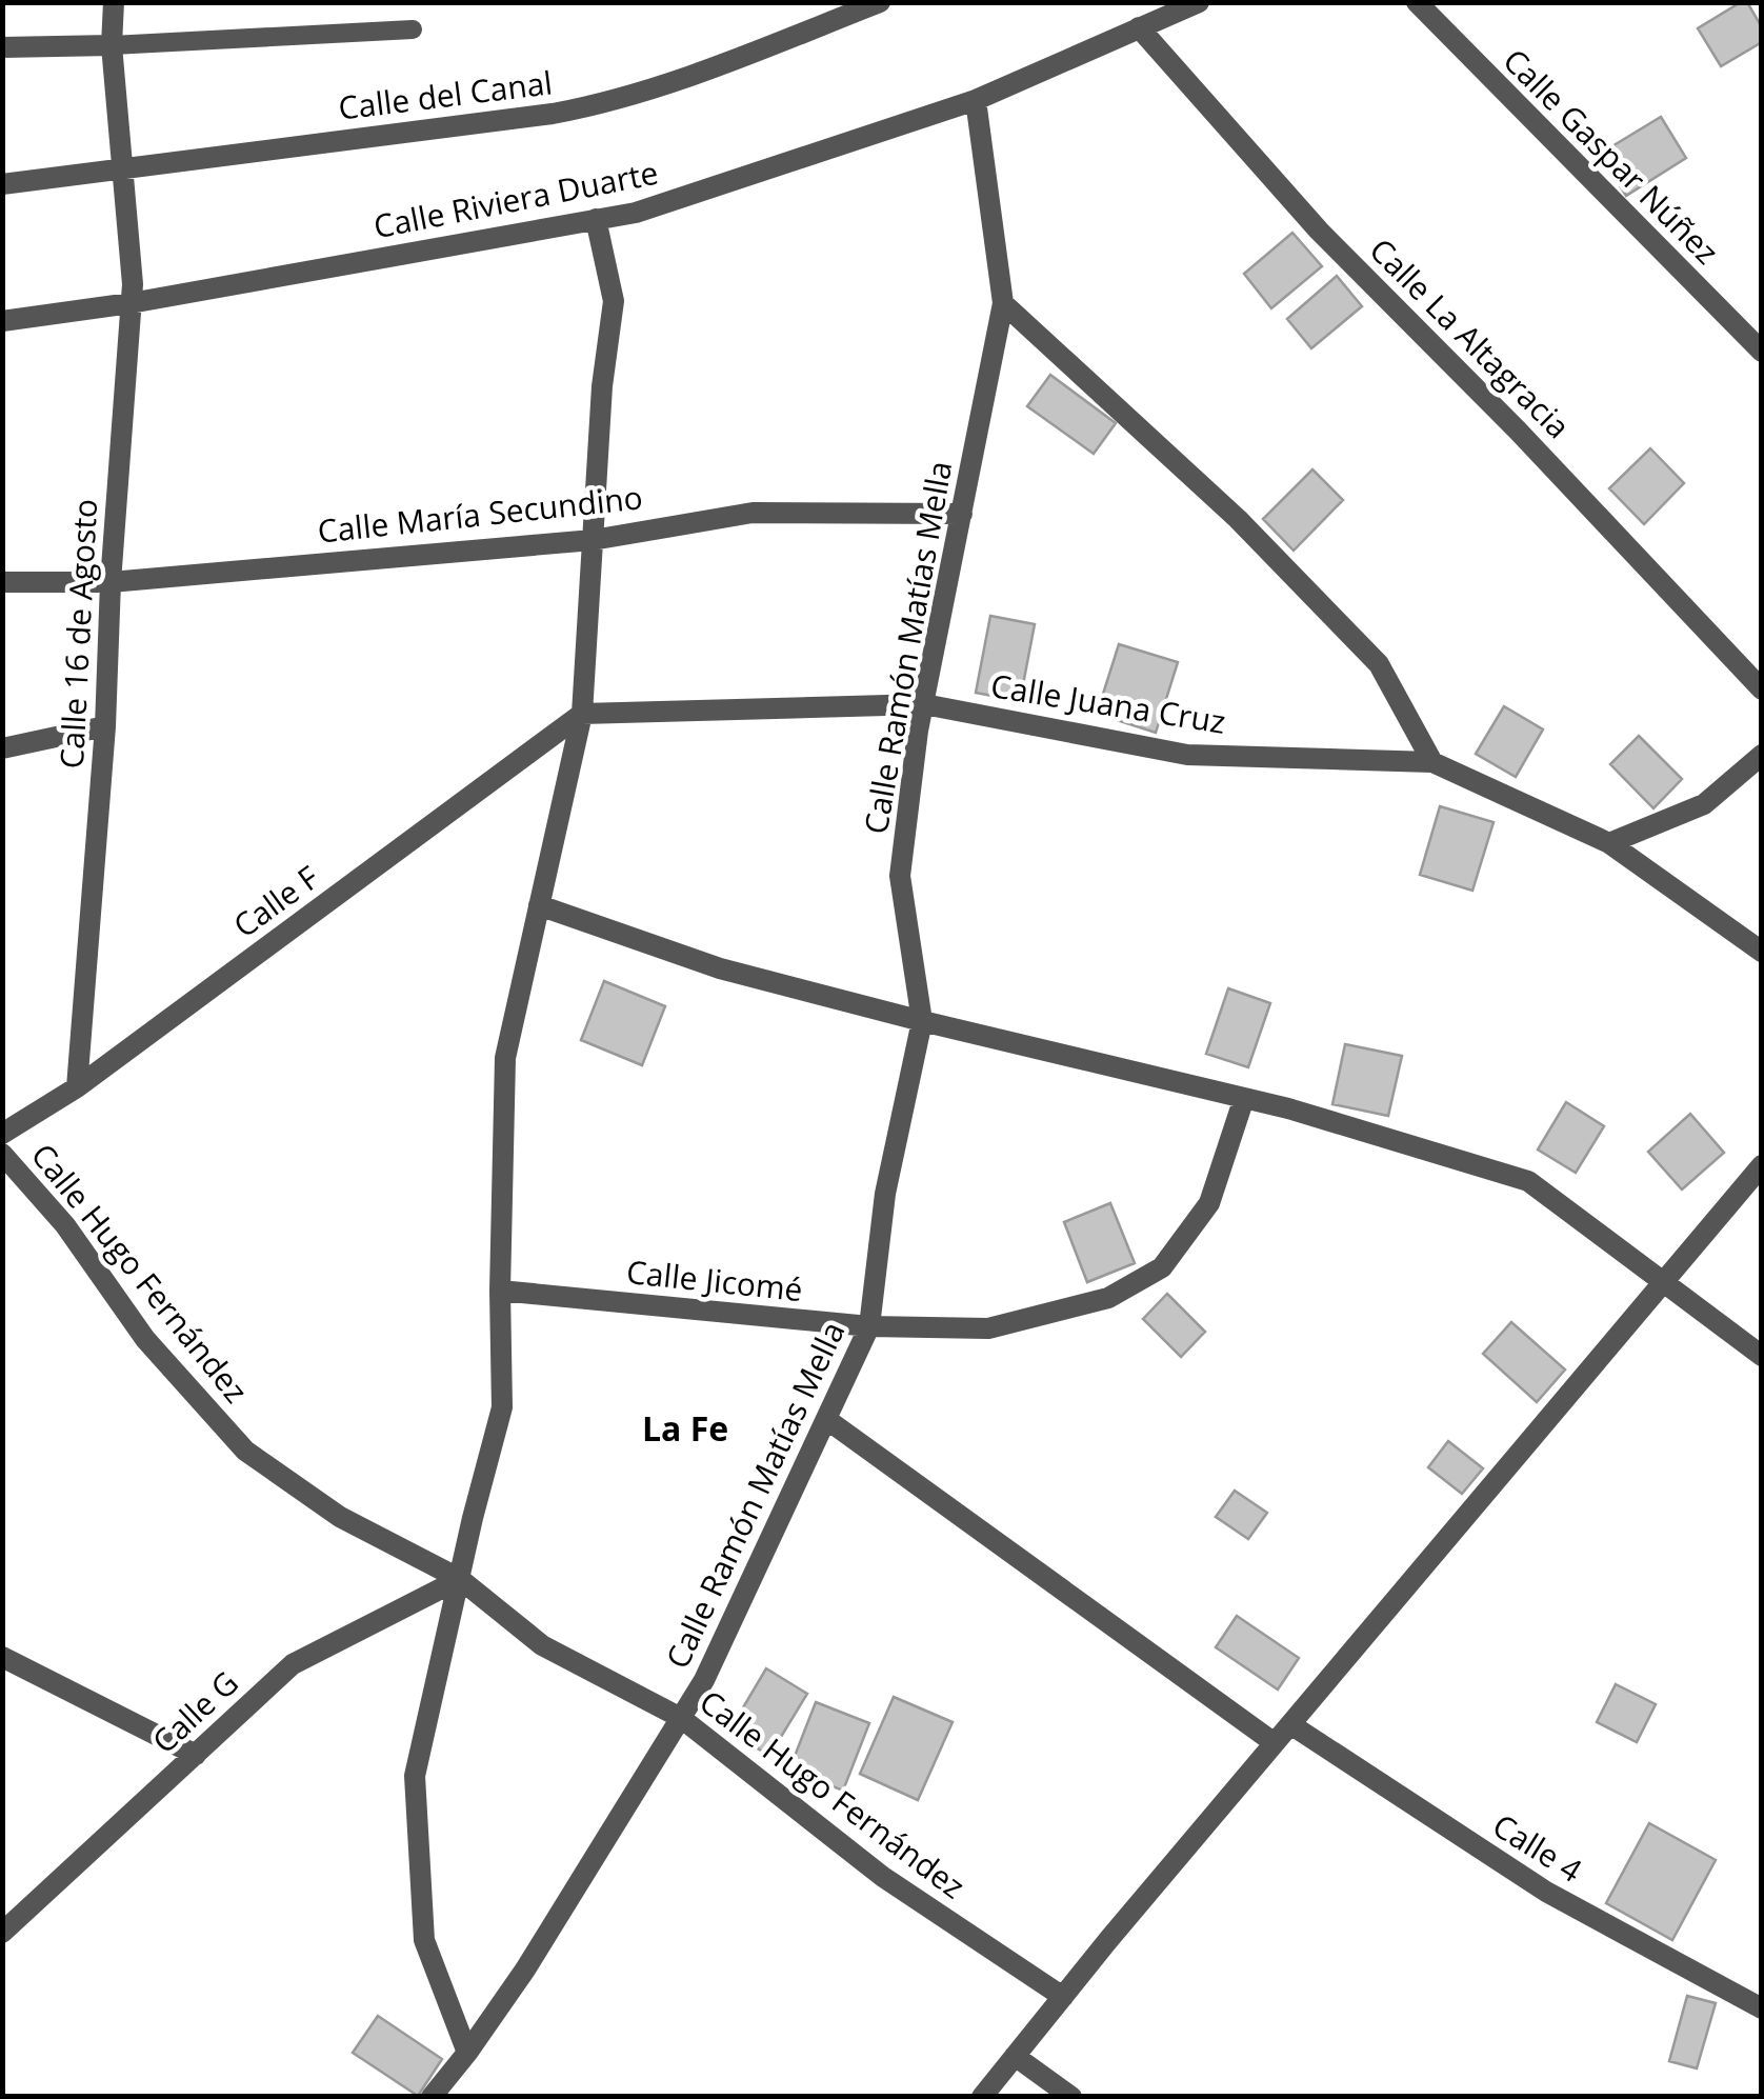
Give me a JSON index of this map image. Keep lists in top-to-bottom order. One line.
{"streets":{"street":["Calle del Canal","Calle Gaspar Núñez","Calle Riviera Duarte","Calle La Altagracia","Calle María Secundino","Calle 16 de Agosto","Calle Ramón Matías Mella","Calle Juana Cruz","Calle F","Calle Hugo Fernández","Calle Jicomé","Calle G","Calle 4"]},"crossings":[["Calle del Canal","Calle 16 de Agosto"],["Calle Riviera Duarte","Calle La Altagracia"],["Calle Riviera Duarte","Calle 16 de Agosto"],["Calle Riviera Duarte","Calle Ramón Matías Mella"],["Calle María Secundino","Calle 16 de Agosto"],["Calle María Secundino","Calle Ramón Matías Mella"],["Calle 16 de Agosto","Calle F"],["Calle Ramón Matías Mella","Calle Juana Cruz"],["Calle Ramón Matías Mella","Calle Hugo Fernández"],["Calle Ramón Matías Mella","Calle Jicomé"],["Calle Juana Cruz","Calle F"],["Calle Hugo Fernández","Calle G"]],"districts":["La Fe"]}
